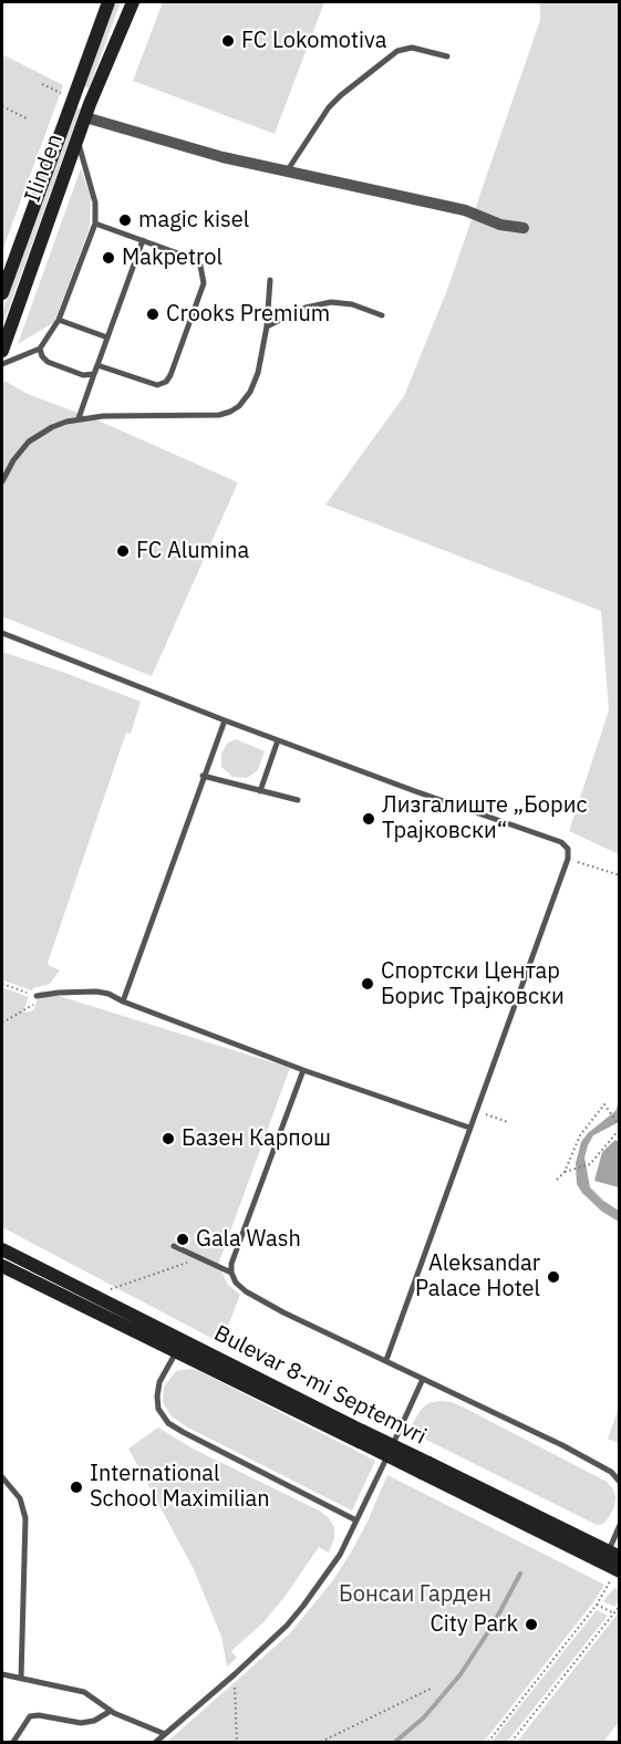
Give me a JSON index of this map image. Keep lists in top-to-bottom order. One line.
{"streets":{"street":["Ilinden","Bulevar 8-mi Septemvri"]},"parks":["Бонсаи Гарден"],"places":["FC Lokomotiva","magic kisel","Makpetrol","Crooks Premium","FC Alumina","Лизгалиште „Борис Трајковски“","Спортски Центар Борис Трајковски","Базен Карпош","Gala Wash","Aleksandar Palace Hotel","International School Maximilian","City Park"]}
